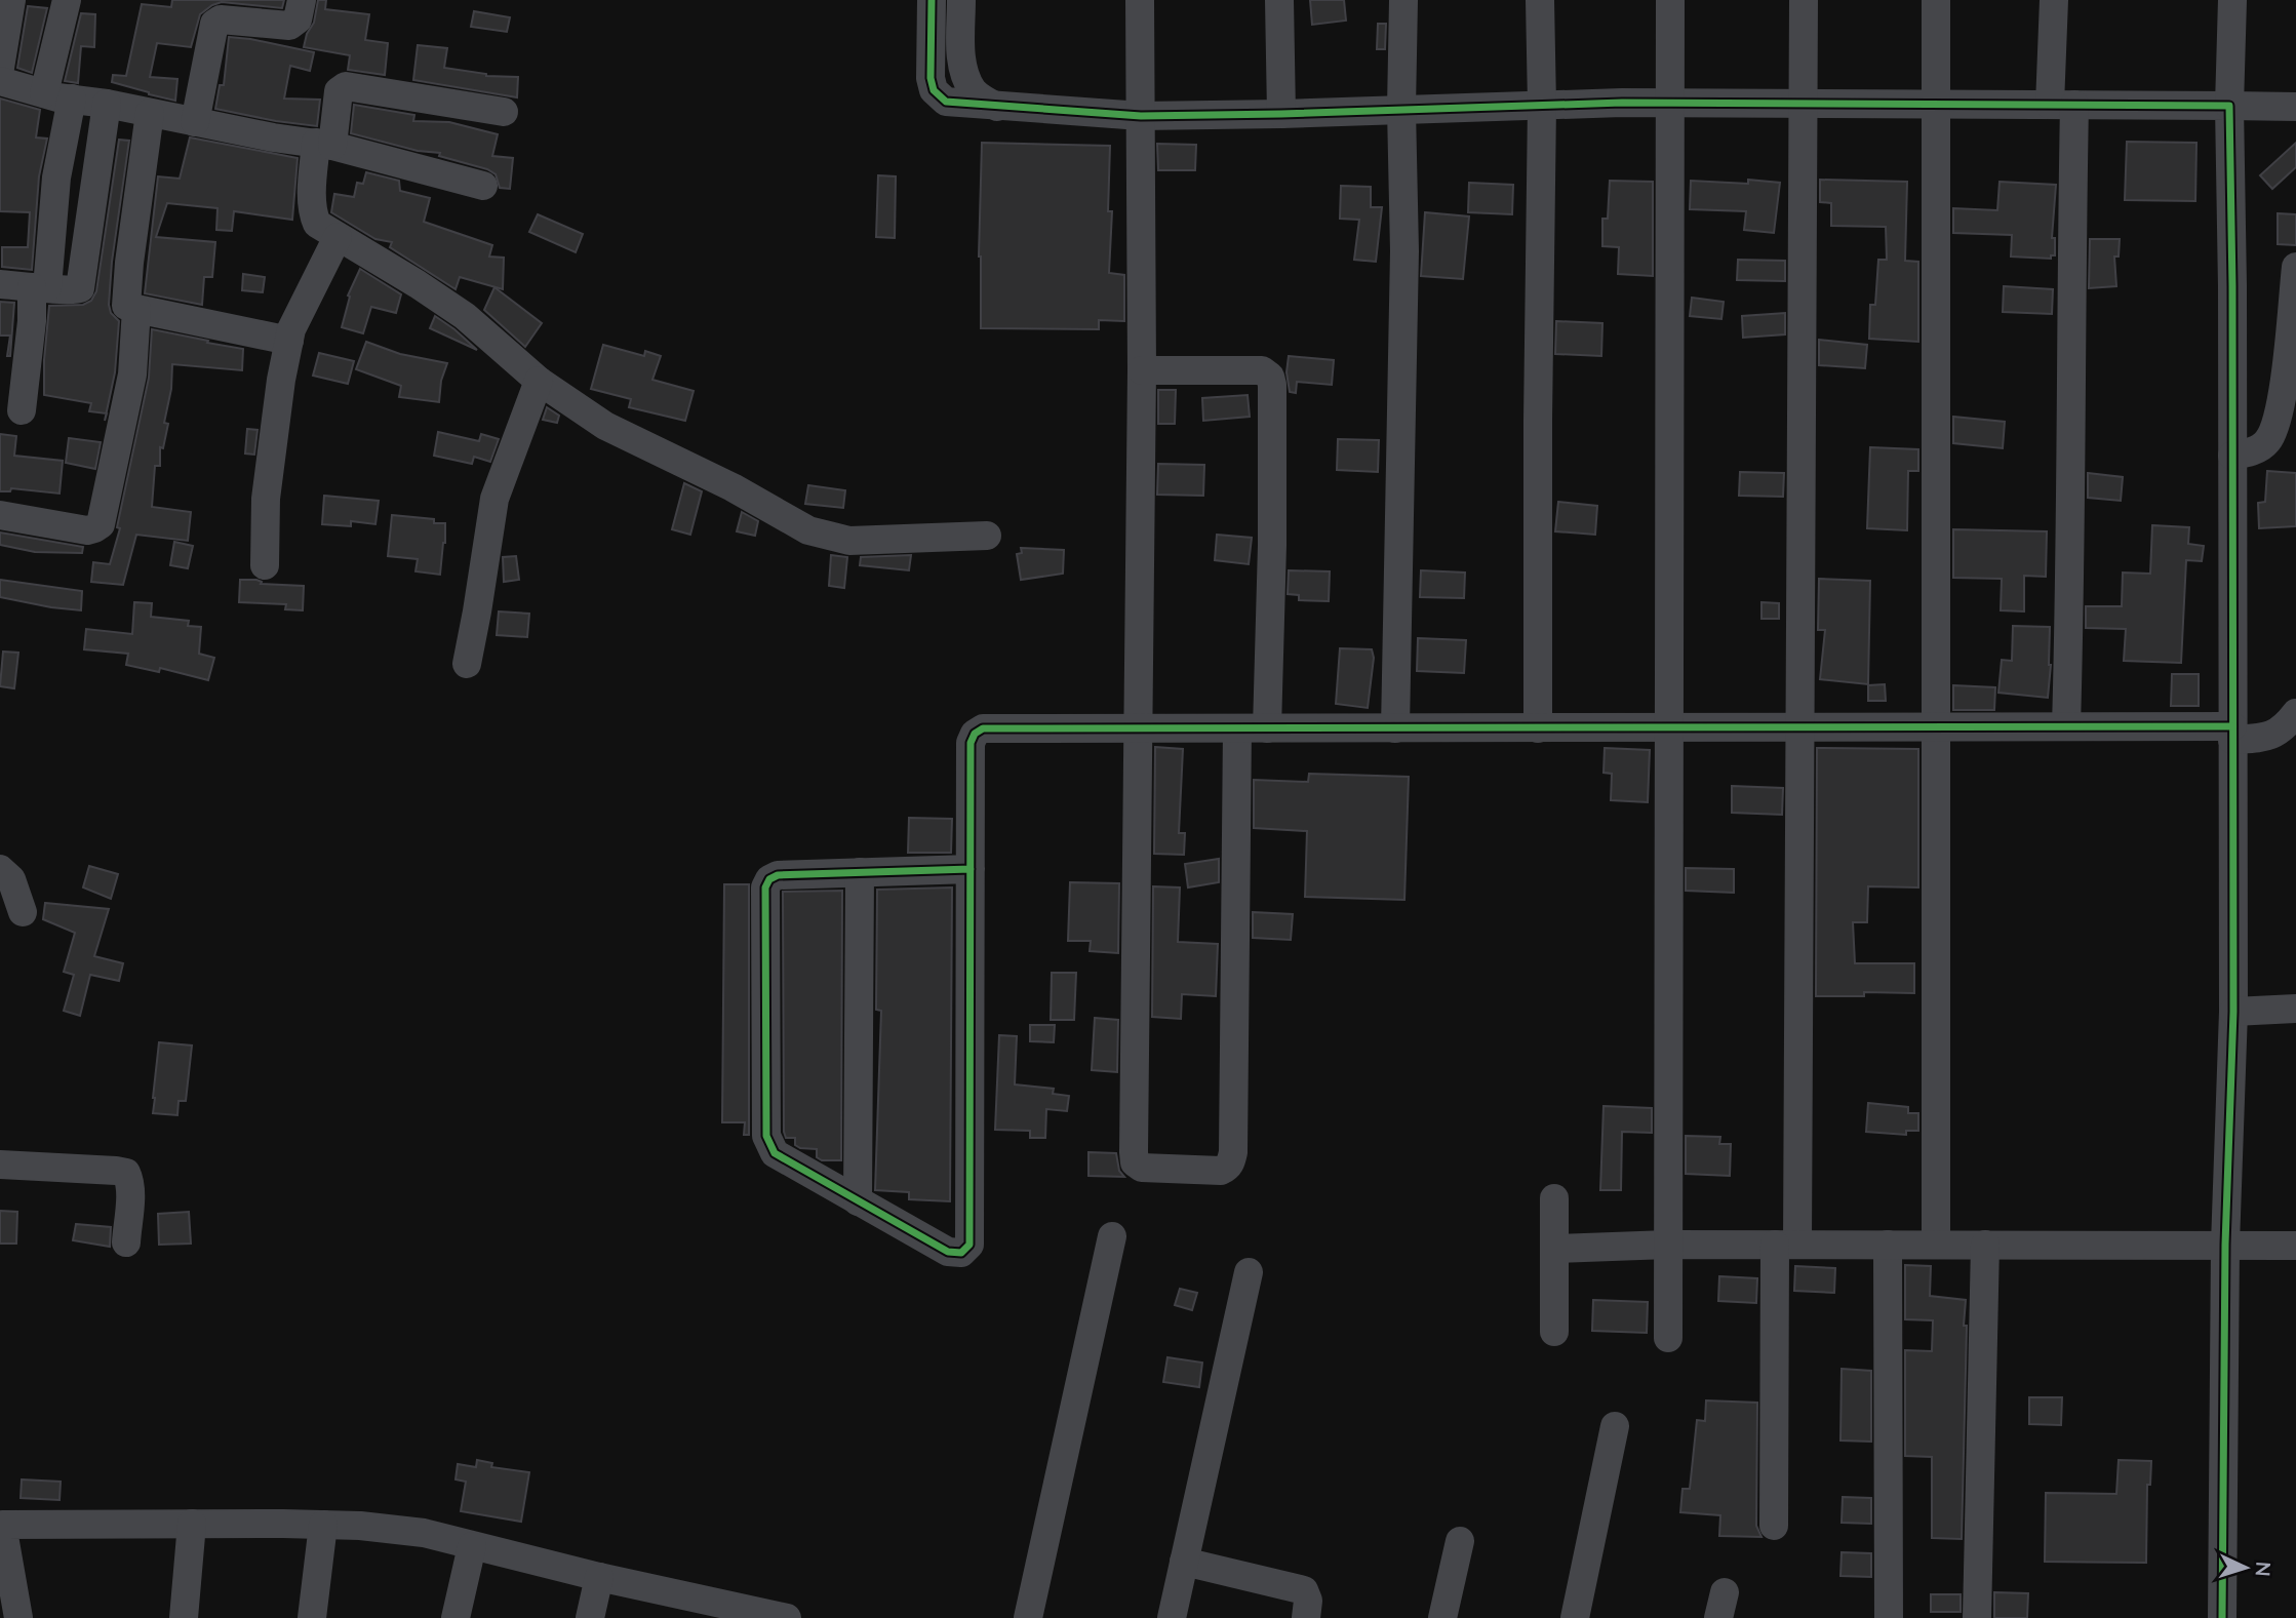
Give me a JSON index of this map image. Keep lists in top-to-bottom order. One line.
{"north":"right"}
